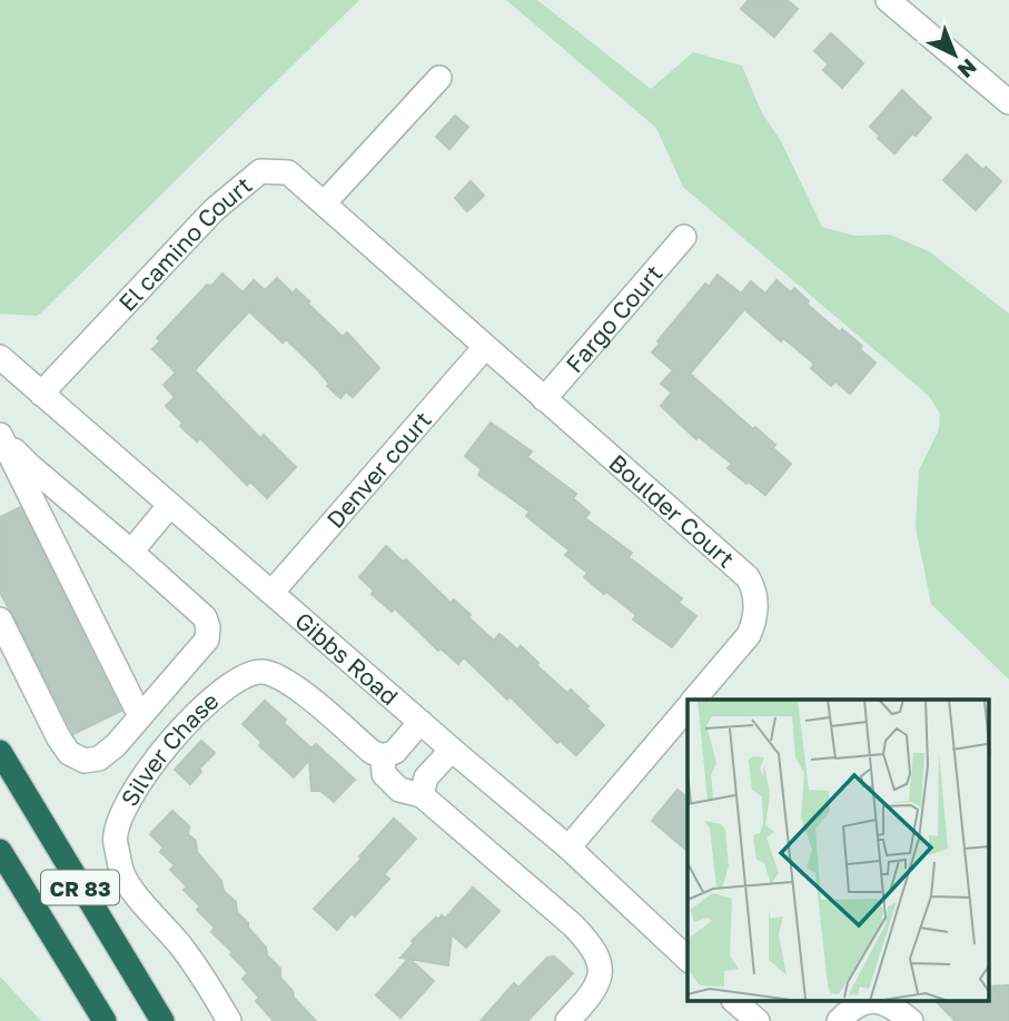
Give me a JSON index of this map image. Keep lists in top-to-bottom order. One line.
{"streets":{"highway":["CR 83"],"street":["El camino Court","Fargo Court","Denver court","Boulder Court","Gibbs Road","Silver Chase"]},"crossings":[["El camino Court","Denver court"],["El camino Court","Boulder Court"],["El camino Court","Gibbs Road"],["Fargo Court","Boulder Court"],["Denver court","Boulder Court"],["Denver court","Gibbs Road"],["Boulder Court","Gibbs Road"]],"north":"bottom right"}
